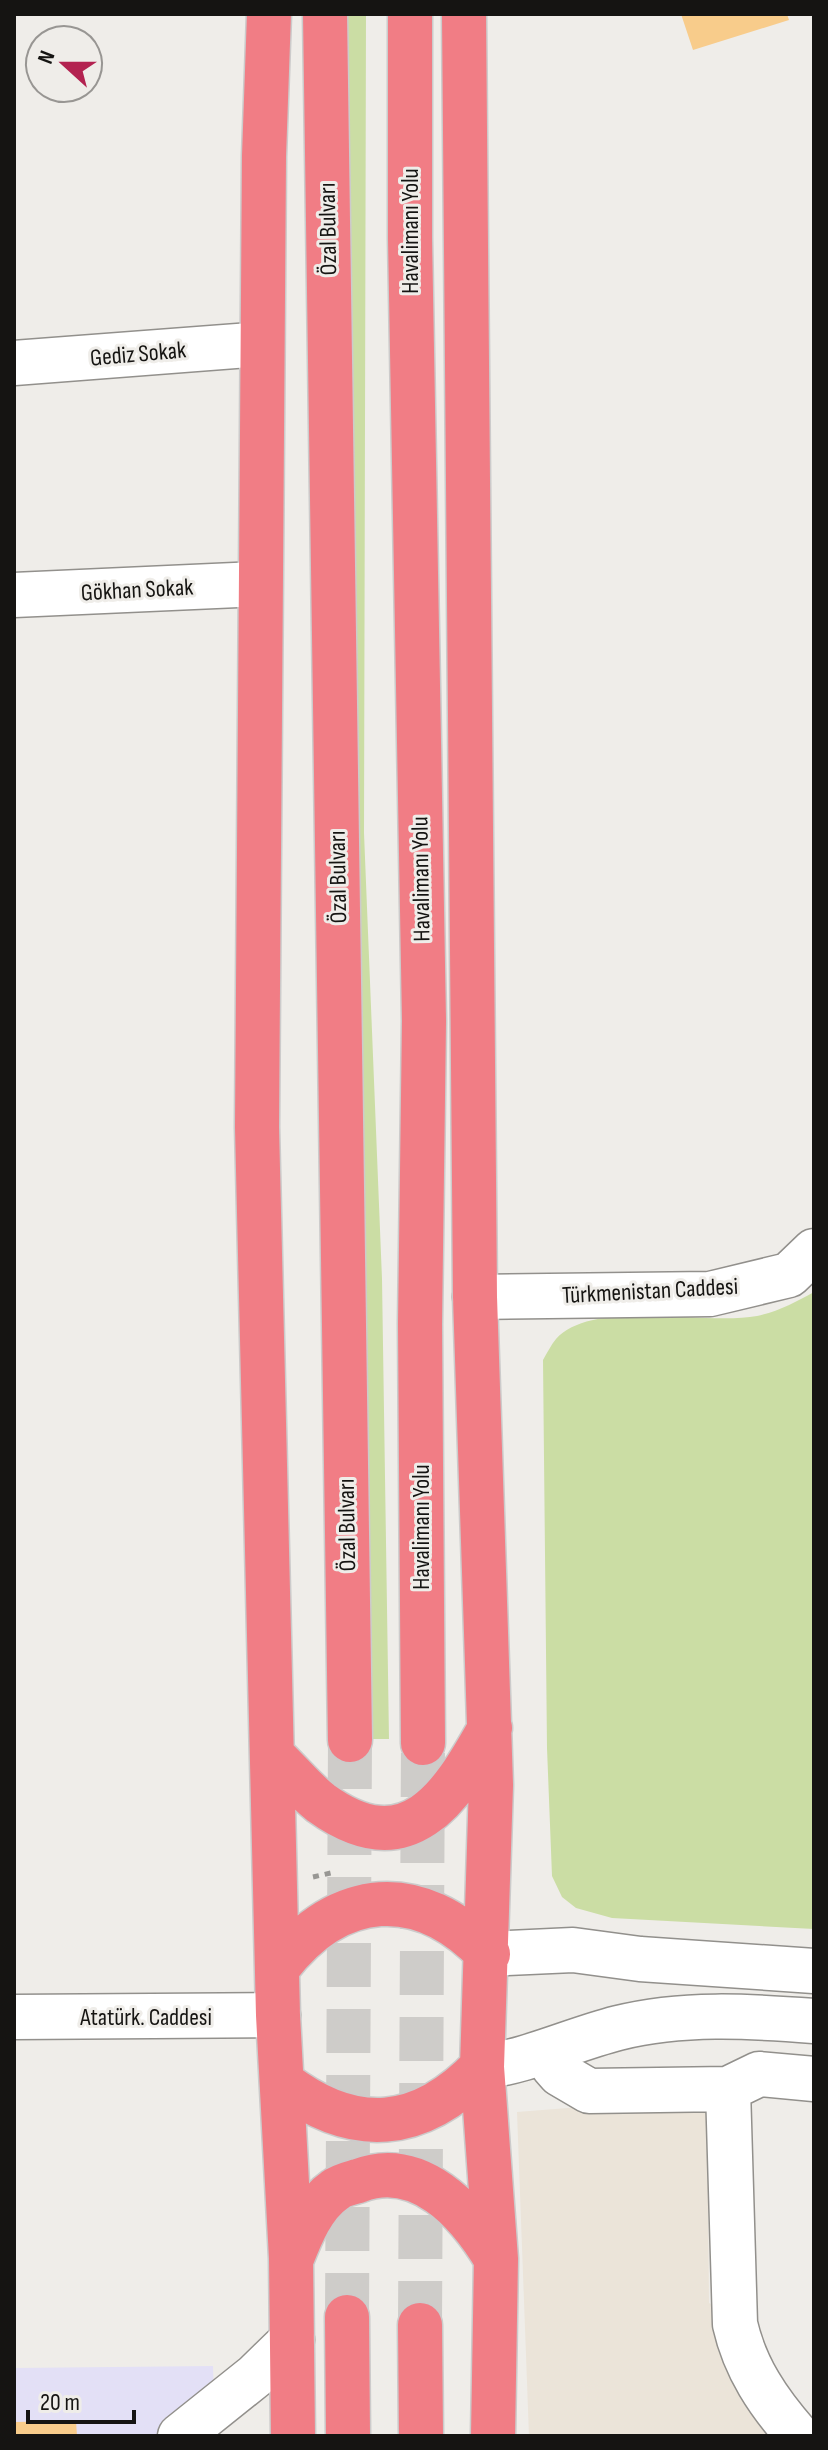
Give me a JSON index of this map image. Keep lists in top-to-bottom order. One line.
{"streets":{"highway":["Özal Bulvarı","Havalimanı Yolu"],"street":["Gediz Sokak","Gökhan Sokak","Türkmenistan Caddesi","Atatürk. Caddesi"]},"scale_bar":"20 m","north":"left"}
